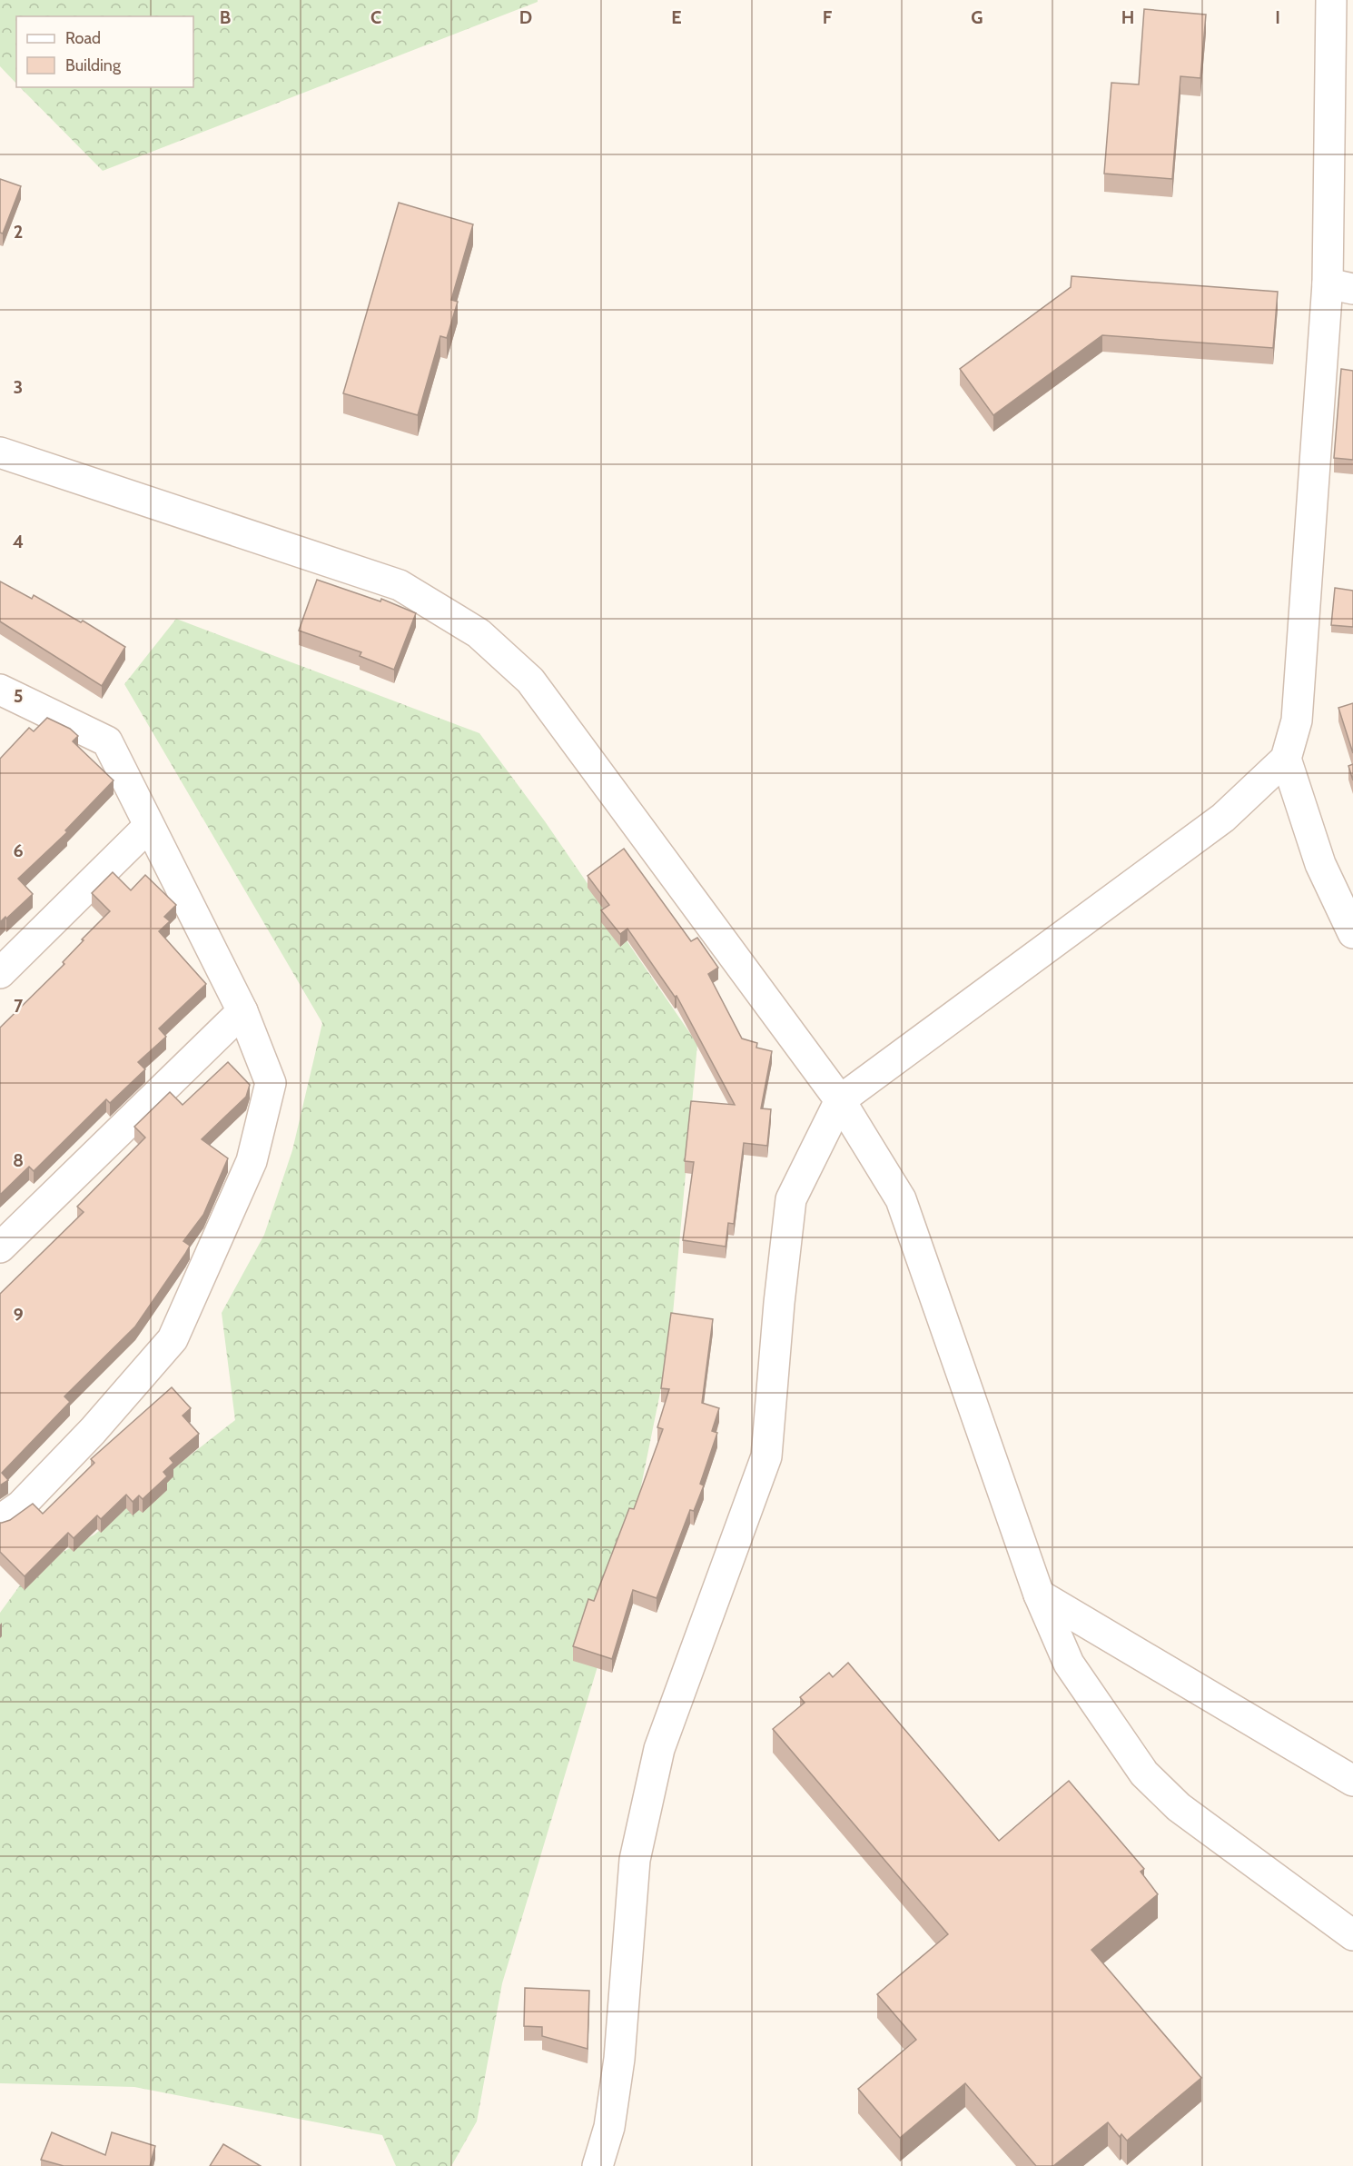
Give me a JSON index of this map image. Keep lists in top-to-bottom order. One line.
{"legend":["Road","Building"],"grid":{"columns":["B","C","D","E","F","G","H","I"],"rows":["2","3","4","5","6","7","8","9"]}}
